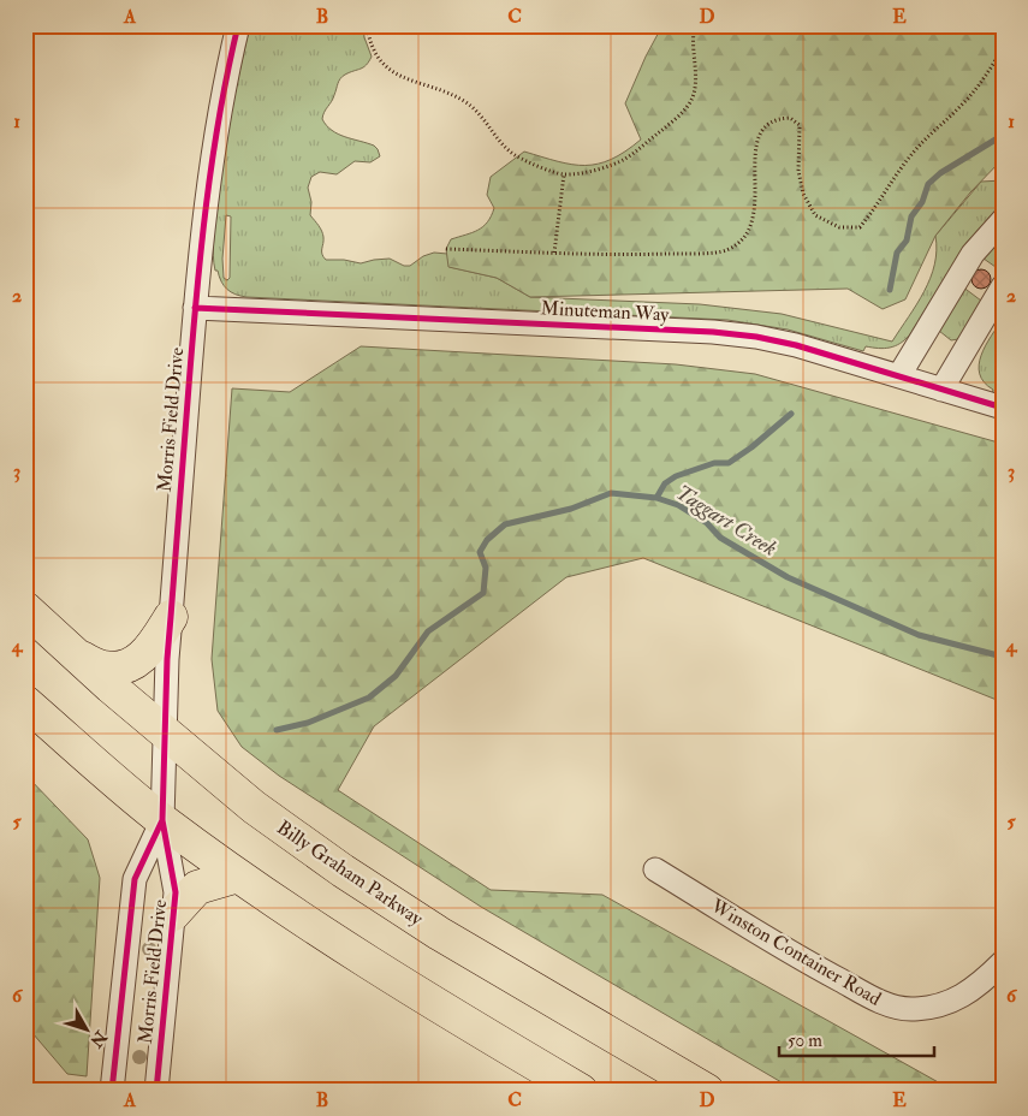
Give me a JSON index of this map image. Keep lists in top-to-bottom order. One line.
{"streets":{"highway":["Billy Graham Parkway"],"street":["Minuteman Way","Morris Field Drive","Winston Container Road"]},"crossings":[["Minuteman Way","Morris Field Drive"],["Morris Field Drive","Billy Graham Parkway"]],"water":["Taggart Creek"],"scale_bar":"50 m","north":"bottom right","grid":{"columns":["A","B","C","D","E"],"rows":["1","2","3","4","5","6"]}}
